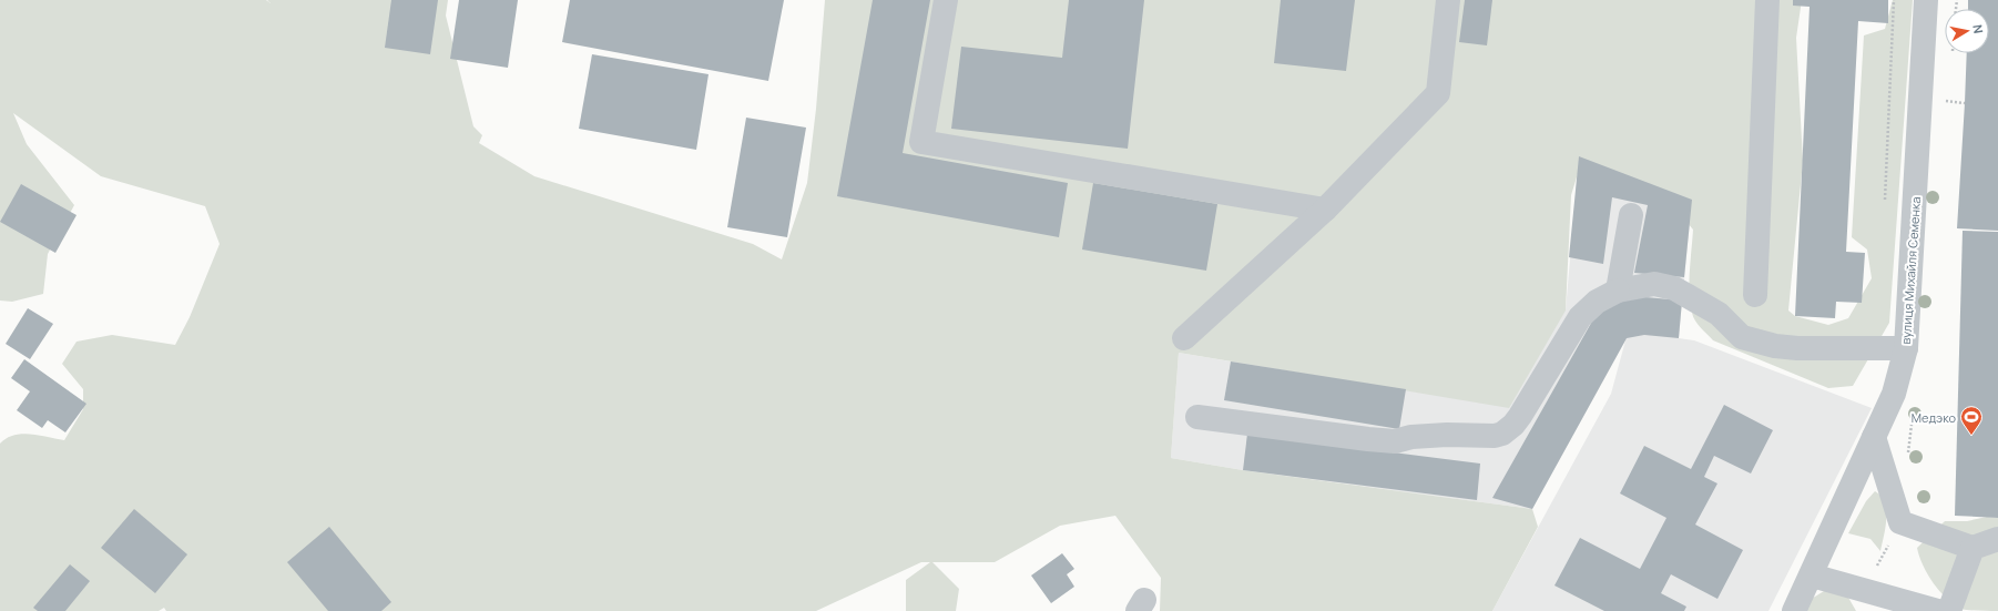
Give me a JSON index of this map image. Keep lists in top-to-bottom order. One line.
{"streets":{"street":["вулиця Михайля Семенка"]},"places":{"sports":["Медэко"]},"north":"right"}
